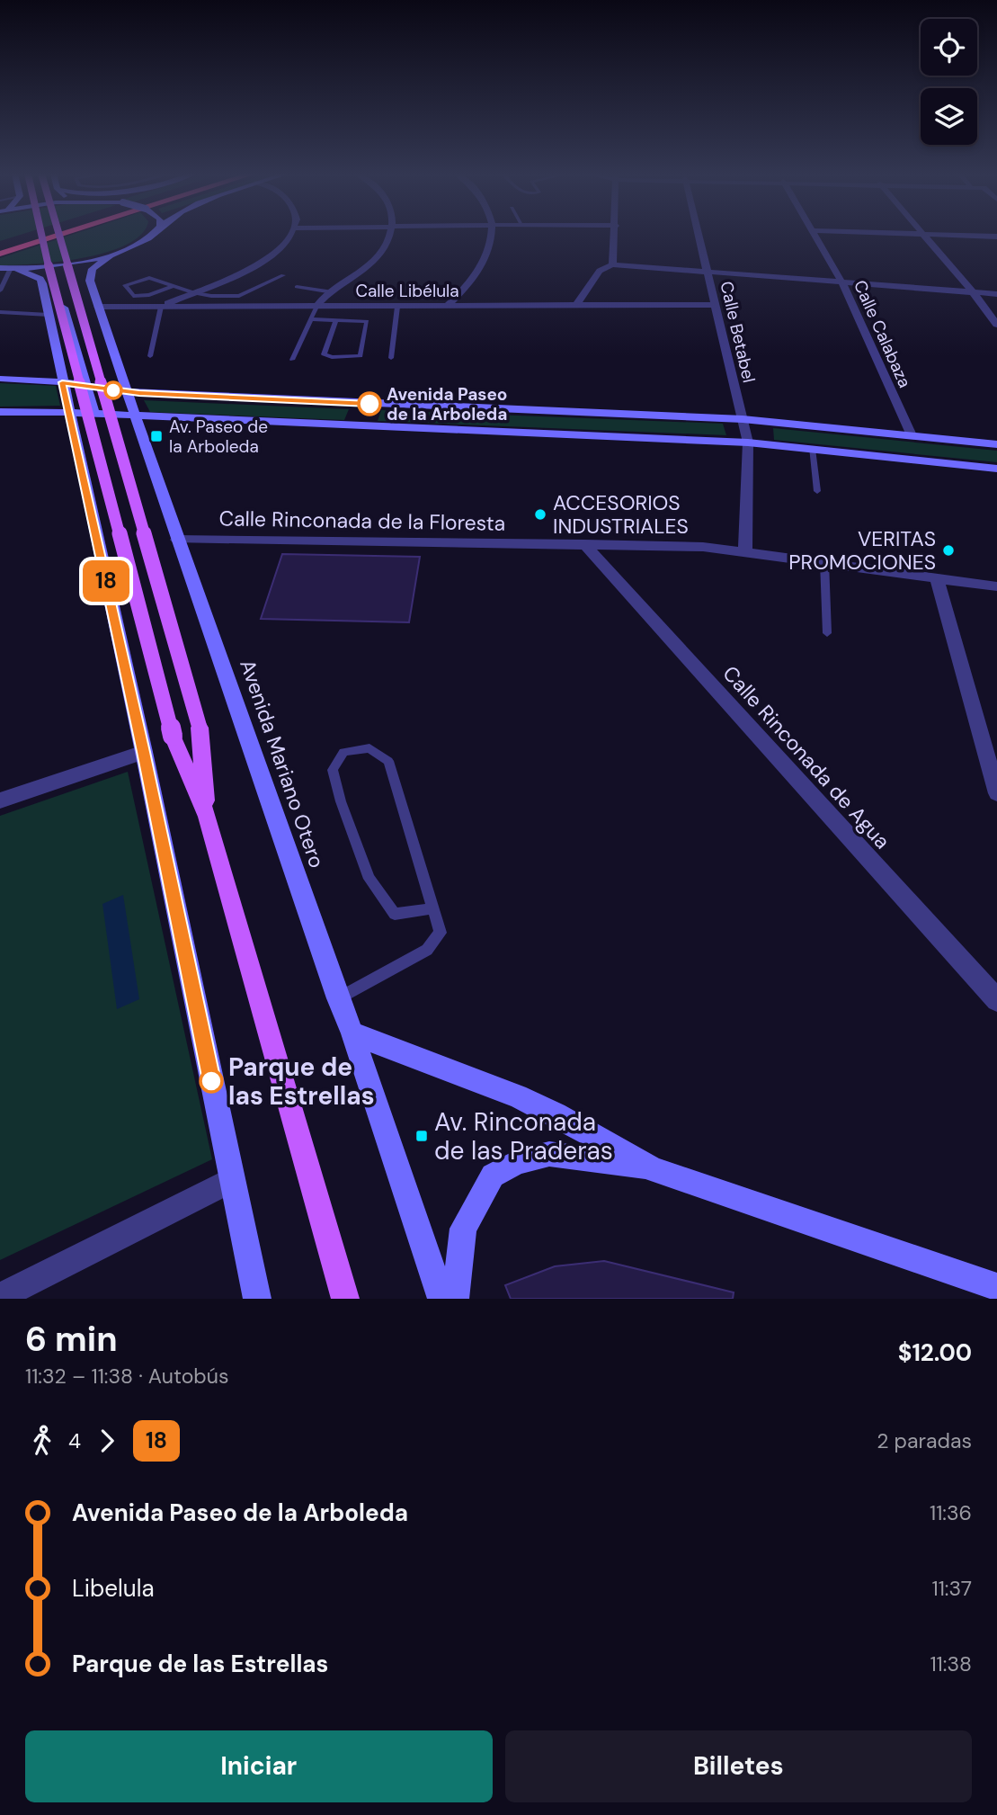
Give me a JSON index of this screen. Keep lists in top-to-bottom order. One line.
{"streets":{"main road":["Avenida Mariano Otero"],"street":["Calle Libélula","Calle Betabel","Calle Calabaza","Calle Rinconada de la Floresta","Calle Rinconada de Agua"]},"crossings":[["Calle Libélula","Calle Betabel"],["Calle Libélula","Avenida Mariano Otero"],["Calle Betabel","Calle Rinconada de la Floresta"],["Calle Rinconada de la Floresta","Calle Rinconada de Agua"],["Calle Rinconada de la Floresta","Avenida Mariano Otero"]],"places":{"other":["Avenida Paseo de la Arboleda","ACCESORIOS INDUSTRIALES","VERITAS PROMOCIONES","Parque de las Estrellas"],"transit":["Av. Paseo de la Arboleda","Av. Rinconada de las Praderas"]},"lines":["bus line 18"],"page":{"on_map":"18","heading":["6 min","11:32 – 11:38 · Autobús","$12.00"],"legs":["4","18","2 paradas"],"list":[{"name":"Avenida Paseo de la Arboleda","value":"11:36"},{"name":"Libelula","value":"11:37"},{"name":"Parque de las Estrellas","value":"11:38"}],"buttons":["Iniciar","Billetes"]}}
